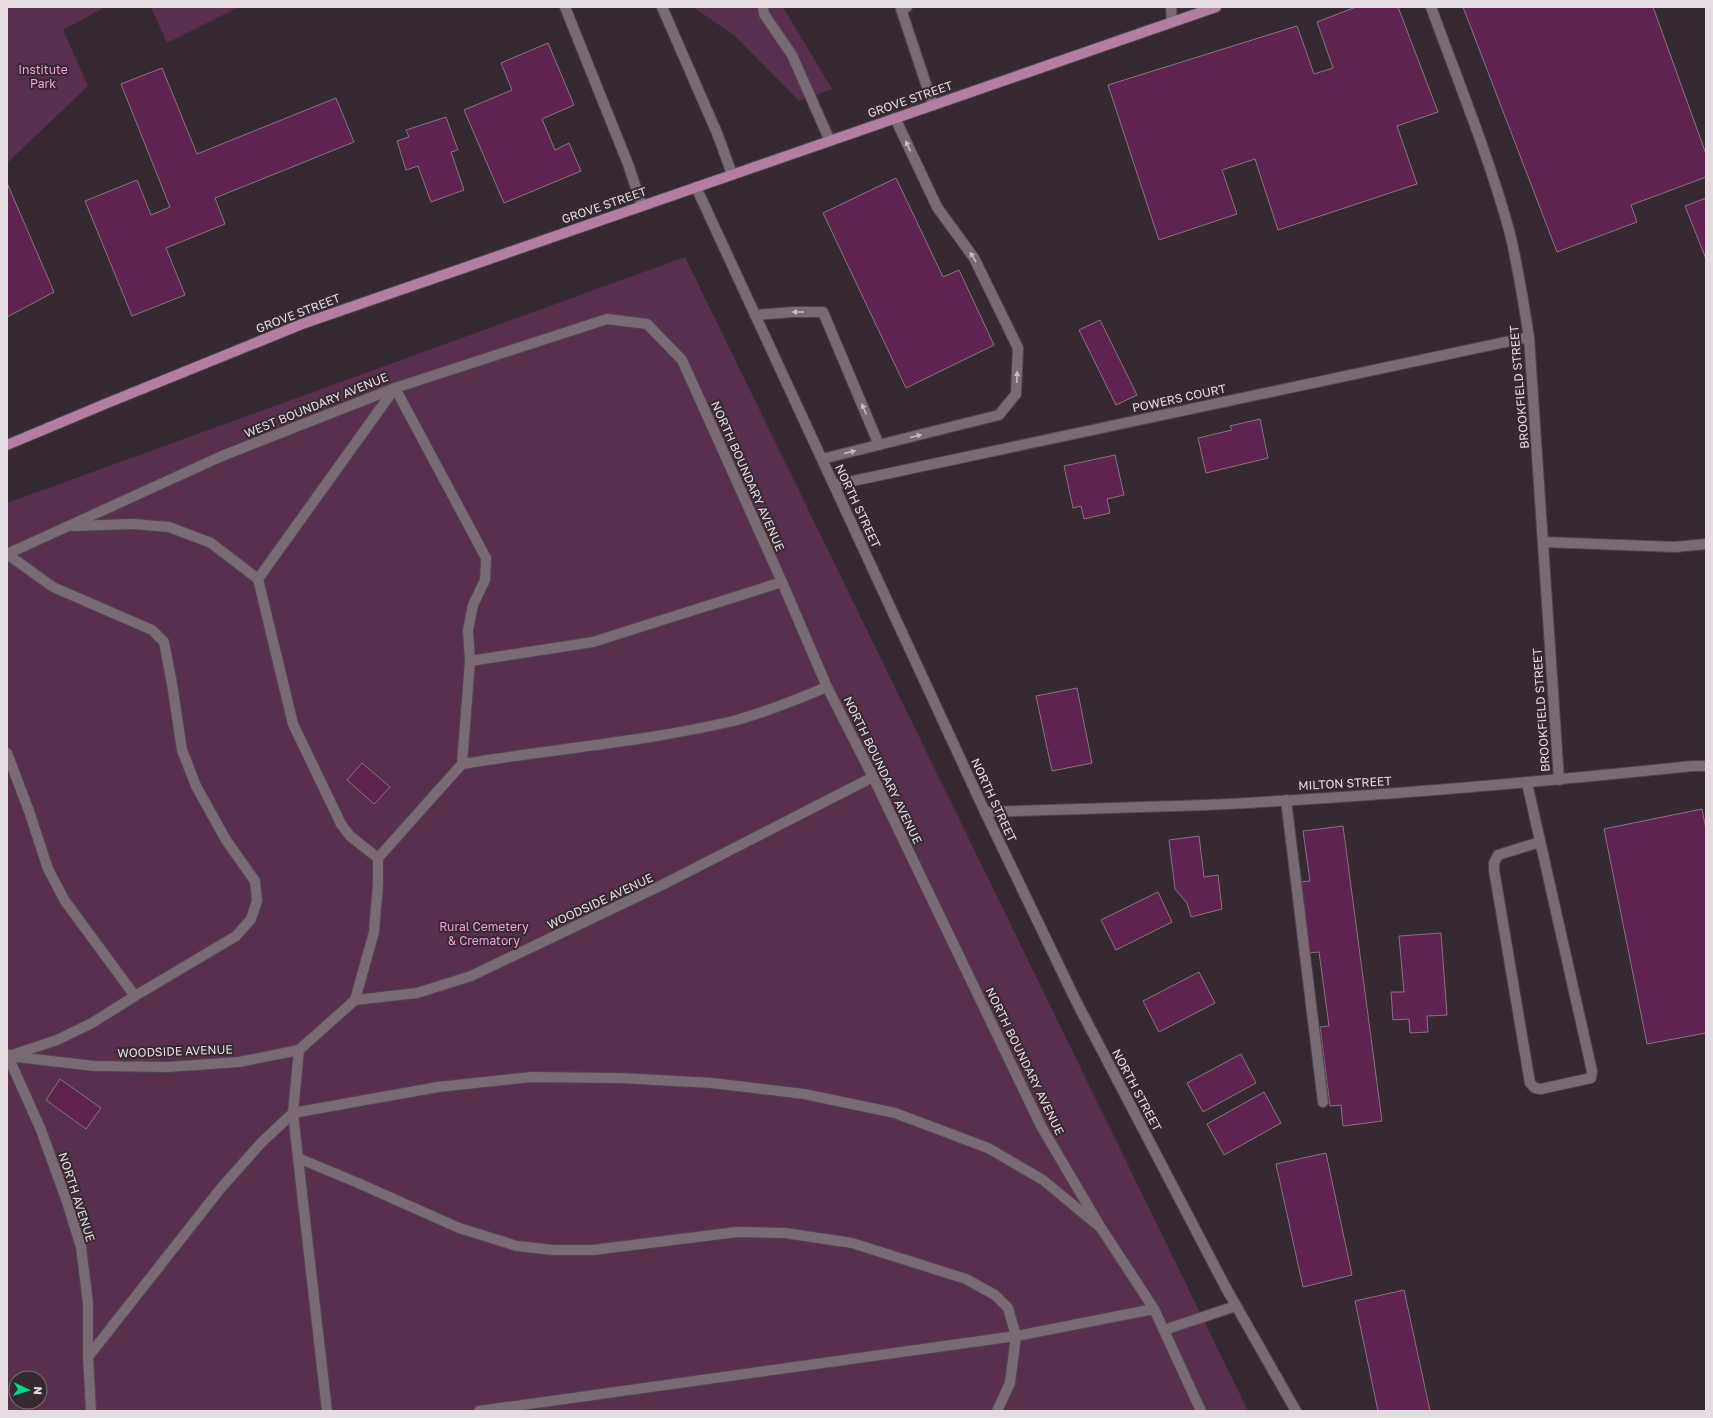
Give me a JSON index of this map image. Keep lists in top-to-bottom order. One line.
{"streets":{"main road":["GROVE STREET"],"street":["BROOKFIELD STREET","POWERS COURT","WEST BOUNDARY AVENUE","NORTH BOUNDARY AVENUE","NORTH STREET","MILTON STREET","WOODSIDE AVENUE","NORTH AVENUE"]},"crossings":[["GROVE STREET","NORTH STREET"],["BROOKFIELD STREET","POWERS COURT"],["BROOKFIELD STREET","MILTON STREET"],["POWERS COURT","NORTH STREET"],["WEST BOUNDARY AVENUE","NORTH BOUNDARY AVENUE"],["NORTH BOUNDARY AVENUE","WOODSIDE AVENUE"],["NORTH STREET","MILTON STREET"],["WOODSIDE AVENUE","NORTH AVENUE"]],"parks":["Institute Park","Rural Cemetery & Crematory"],"north":"right"}
